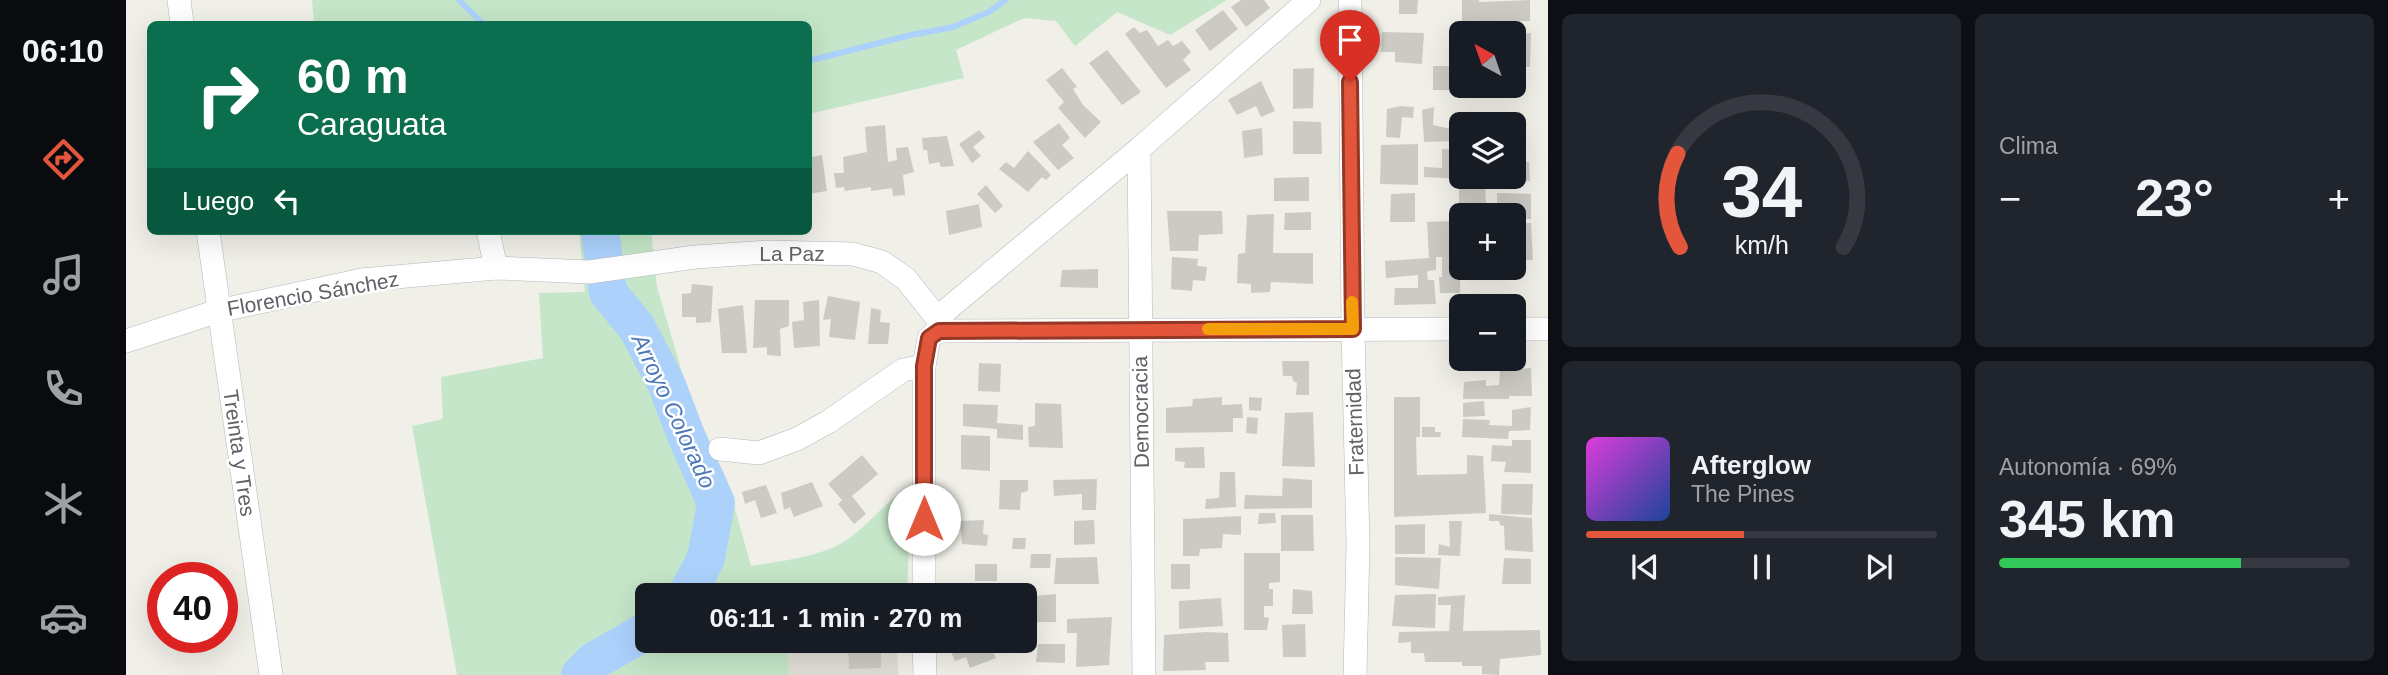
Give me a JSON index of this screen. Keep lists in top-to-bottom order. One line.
{"streets":{"street":["La Paz","Florencio Sánchez","Democracia","Fraternidad","Treinta y Tres"]},"crossings":[["La Paz","Florencio Sánchez"],["Florencio Sánchez","Treinta y Tres"]],"water":["Arroyo Colorado"],"north":"top left","page":{"tabs":"06:10","tile":["Clima",["Autonomía · 69%","345 km"]],"map_buttons":["+","−"],"turn":["60 m","Caraguata"],"then":"Luego","heat":["−","23°","+"],"song":["Afterglow","The Pines"],"limit":"40","trip":"06:11 · 1 min · 270 m","gauge":["34","km/h"]}}
